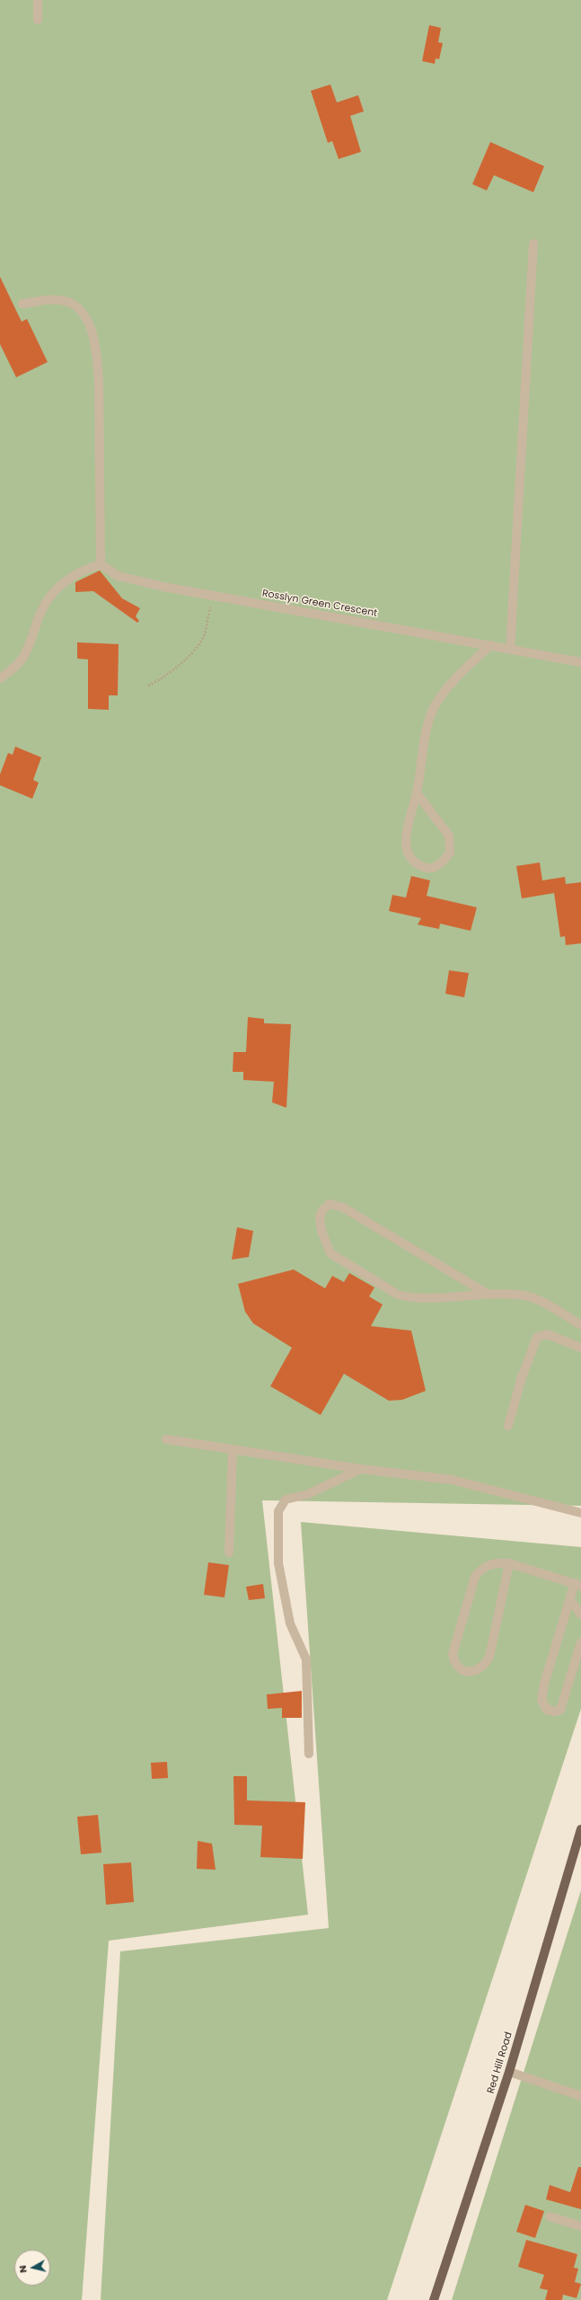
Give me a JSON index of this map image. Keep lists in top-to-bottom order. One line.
{"streets":{"main road":["Red Hill Road"],"street":["Rosslyn Green Crescent"]},"north":"left"}
